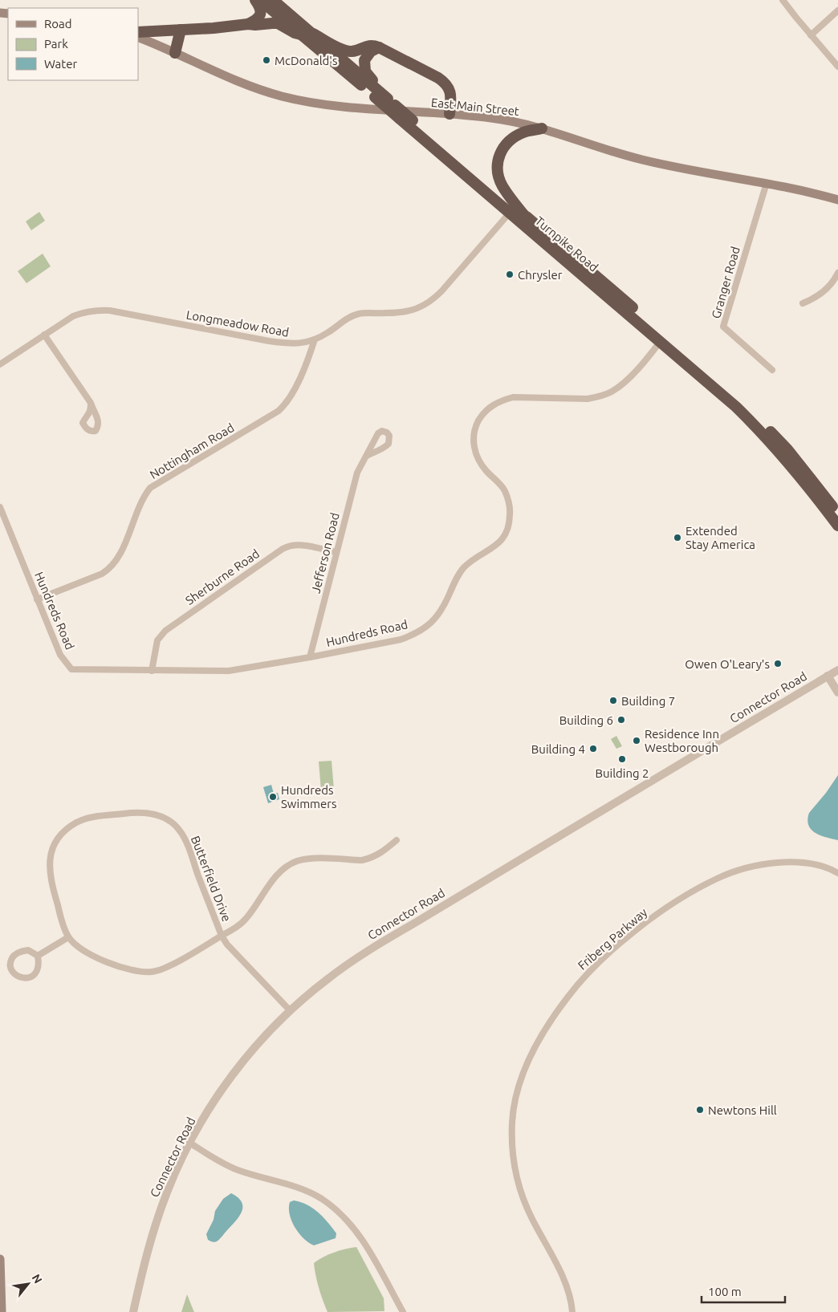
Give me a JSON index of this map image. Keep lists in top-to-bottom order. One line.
{"streets":{"highway":["Turnpike Road"],"main road":["East Main Street"],"street":["Granger Road","Longmeadow Road","Nottingham Road","Jefferson Road","Sherburne Road","Hundreds Road","Connector Road","Butterfield Drive","Friberg Parkway"]},"crossings":[["East Main Street","Granger Road"],["Turnpike Road","Longmeadow Road"],["Turnpike Road","Hundreds Road"],["Longmeadow Road","Nottingham Road"],["Nottingham Road","Hundreds Road"],["Jefferson Road","Sherburne Road"],["Jefferson Road","Hundreds Road"],["Sherburne Road","Hundreds Road"],["Connector Road","Butterfield Drive"]],"places":["McDonald's","Chrysler","Extended Stay America","Owen O'Leary's","Building 7","Building 6","Residence Inn Westborough","Building 4","Building 2","Hundreds Swimmers","Newtons Hill"],"legend":["Road","Park","Water"],"scale_bar":"100 m","north":"top right"}
